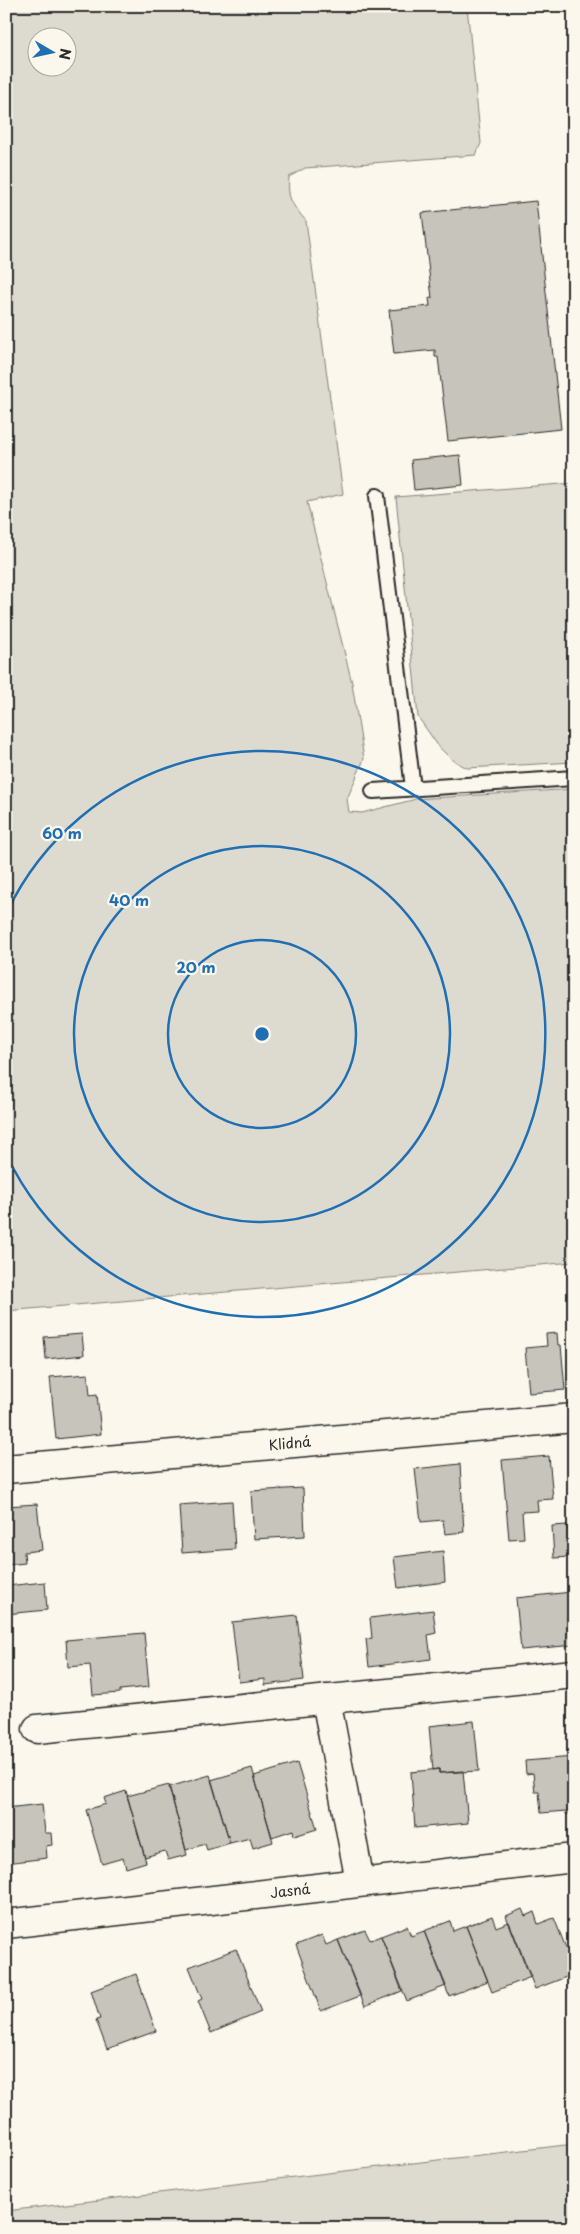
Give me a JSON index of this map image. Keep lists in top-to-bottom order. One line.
{"streets":{"street":["Klidná","Jasná"]},"north":"right","rings":["60 m","40 m","20 m"]}
